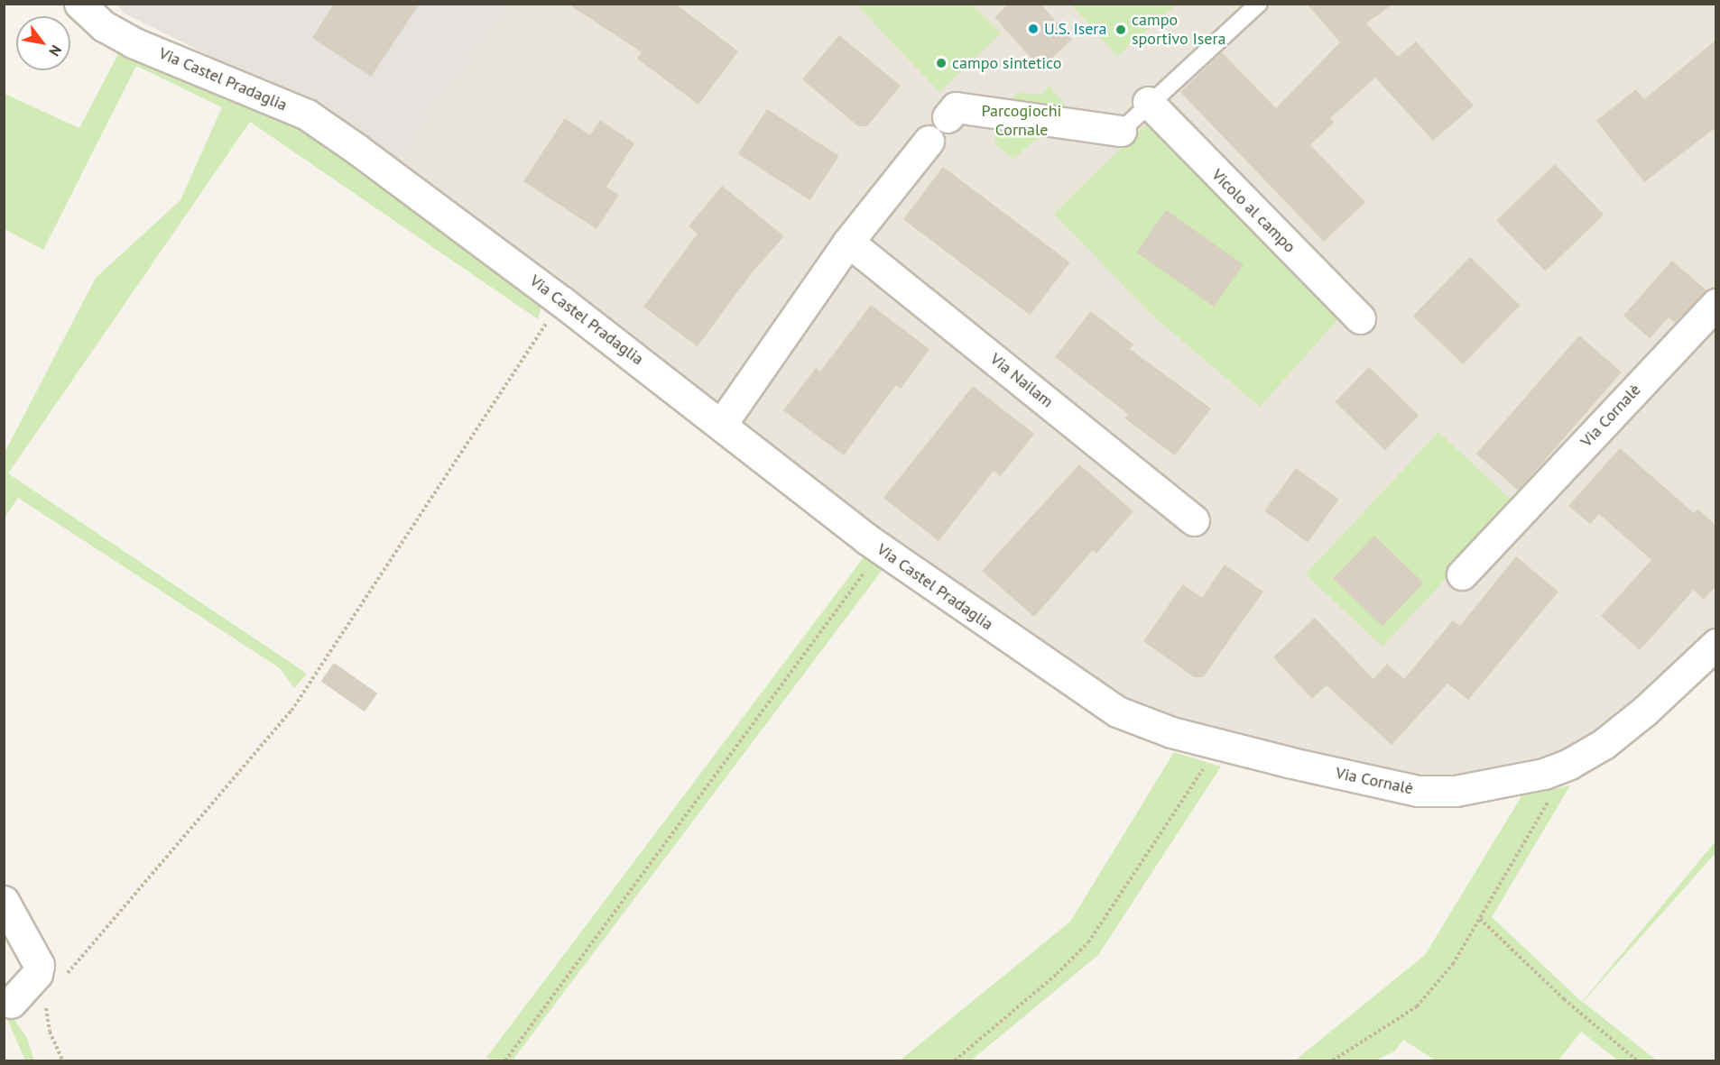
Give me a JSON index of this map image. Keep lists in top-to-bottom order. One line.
{"streets":{"street":["Via Castel Pradaglia","Vicolo al campo","Via Nailam","Via Cornalè"]},"crossings":[["Via Castel Pradaglia","Via Cornalè"]],"parks":["Parcogiochi Cornale"],"places":["U.S. Isera","campo sportivo Isera","campo sintetico"],"north":"bottom right"}
